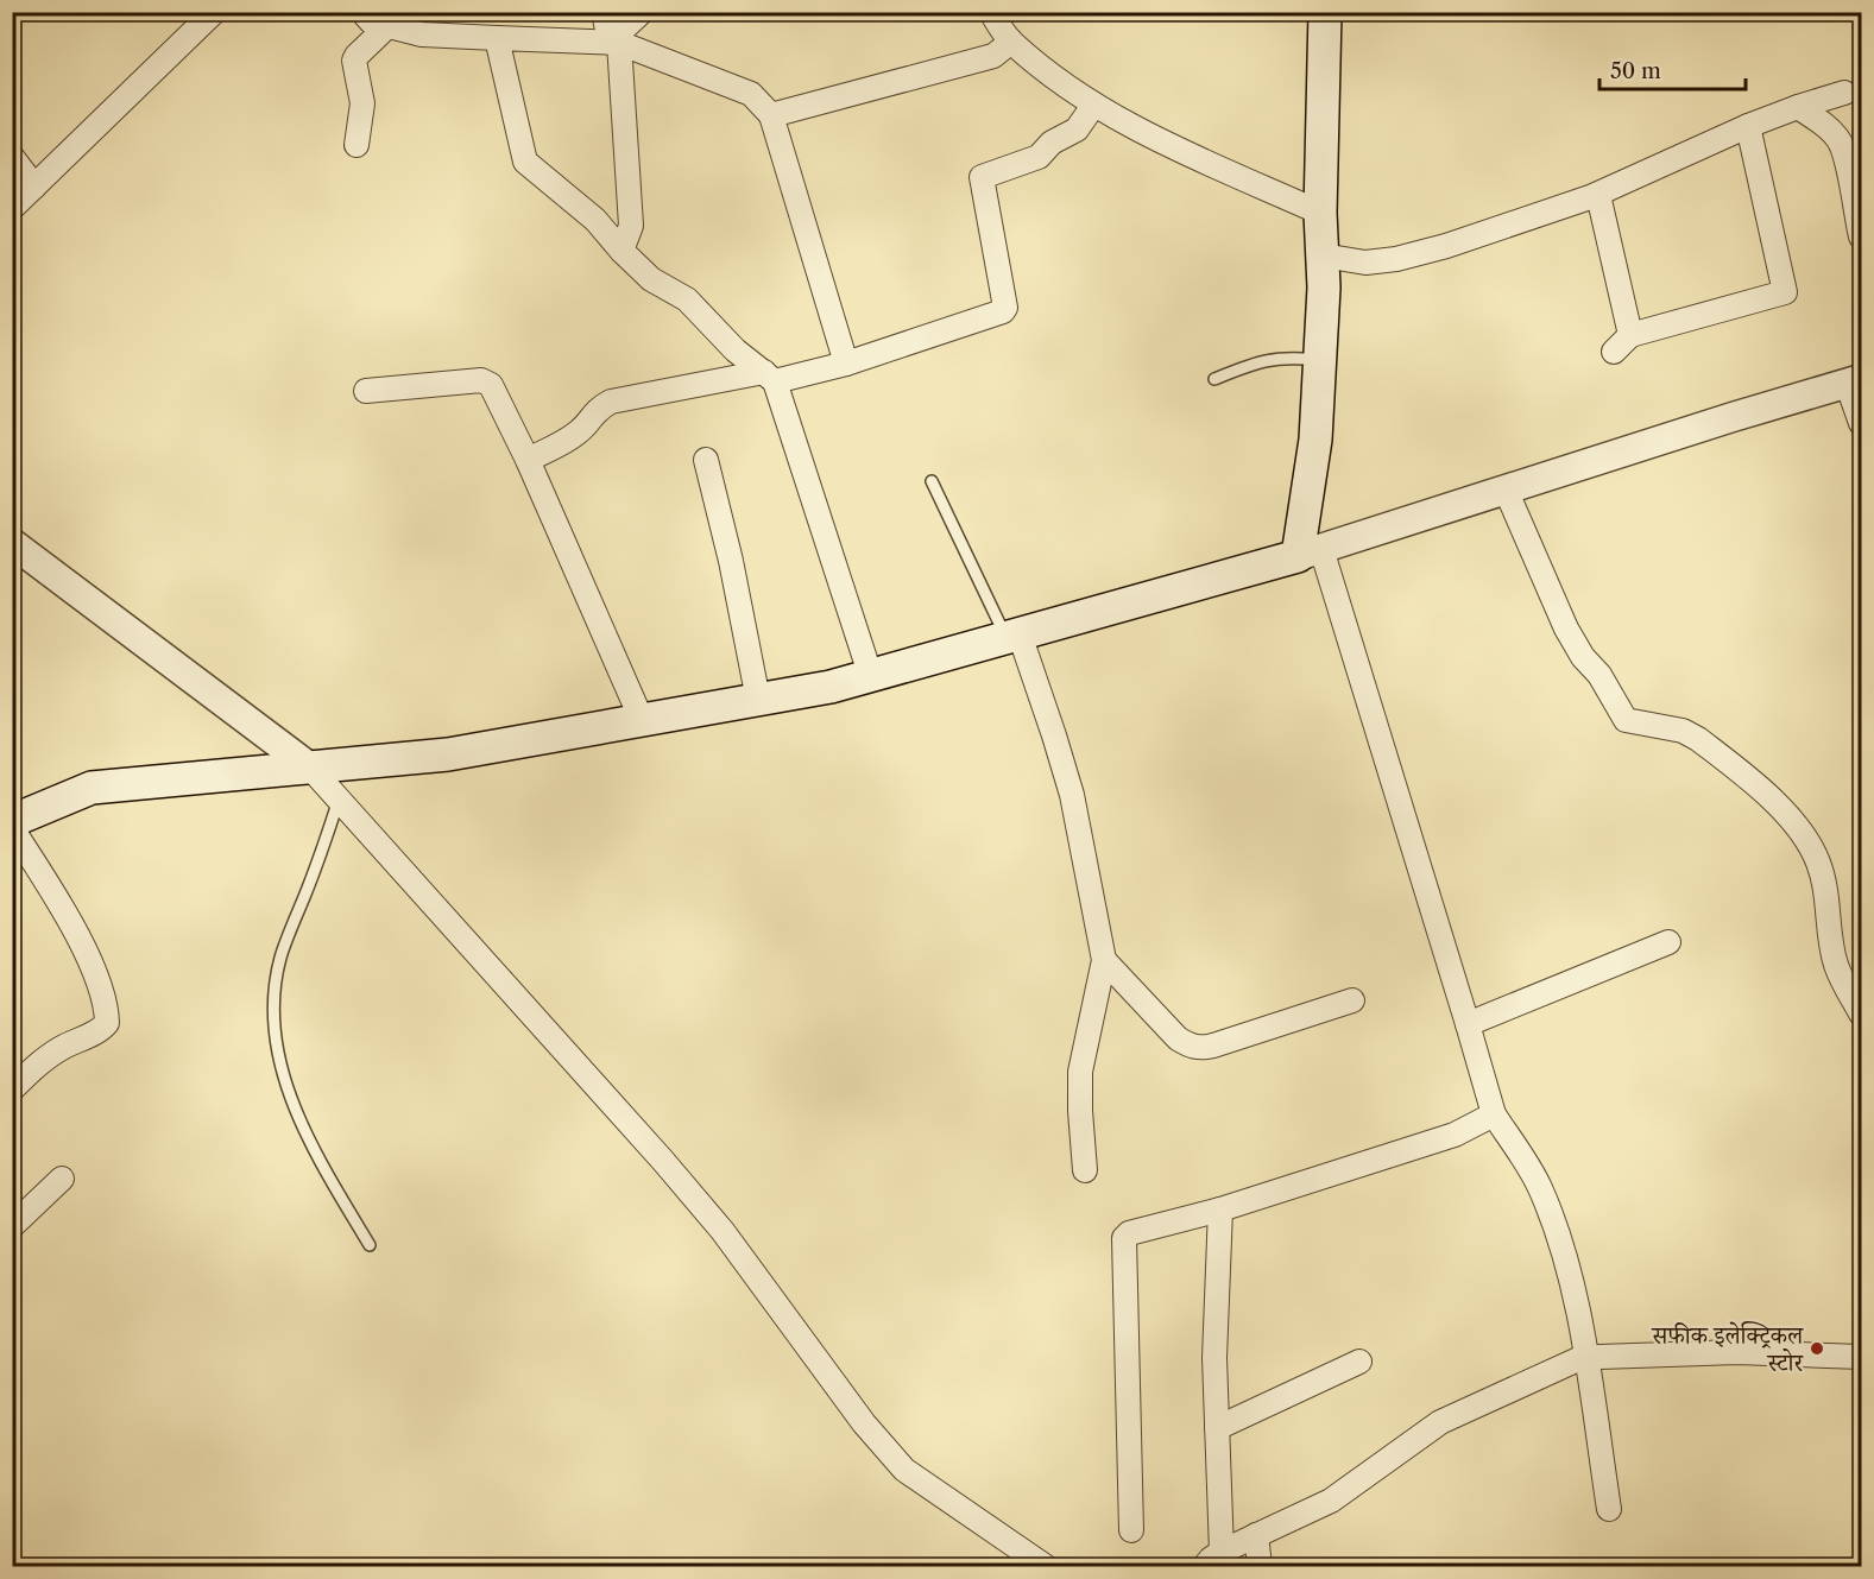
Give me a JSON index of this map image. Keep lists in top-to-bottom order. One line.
{"places":["सफीक इलेक्ट्रिकल स्टोर"],"scale_bar":"50 m"}
